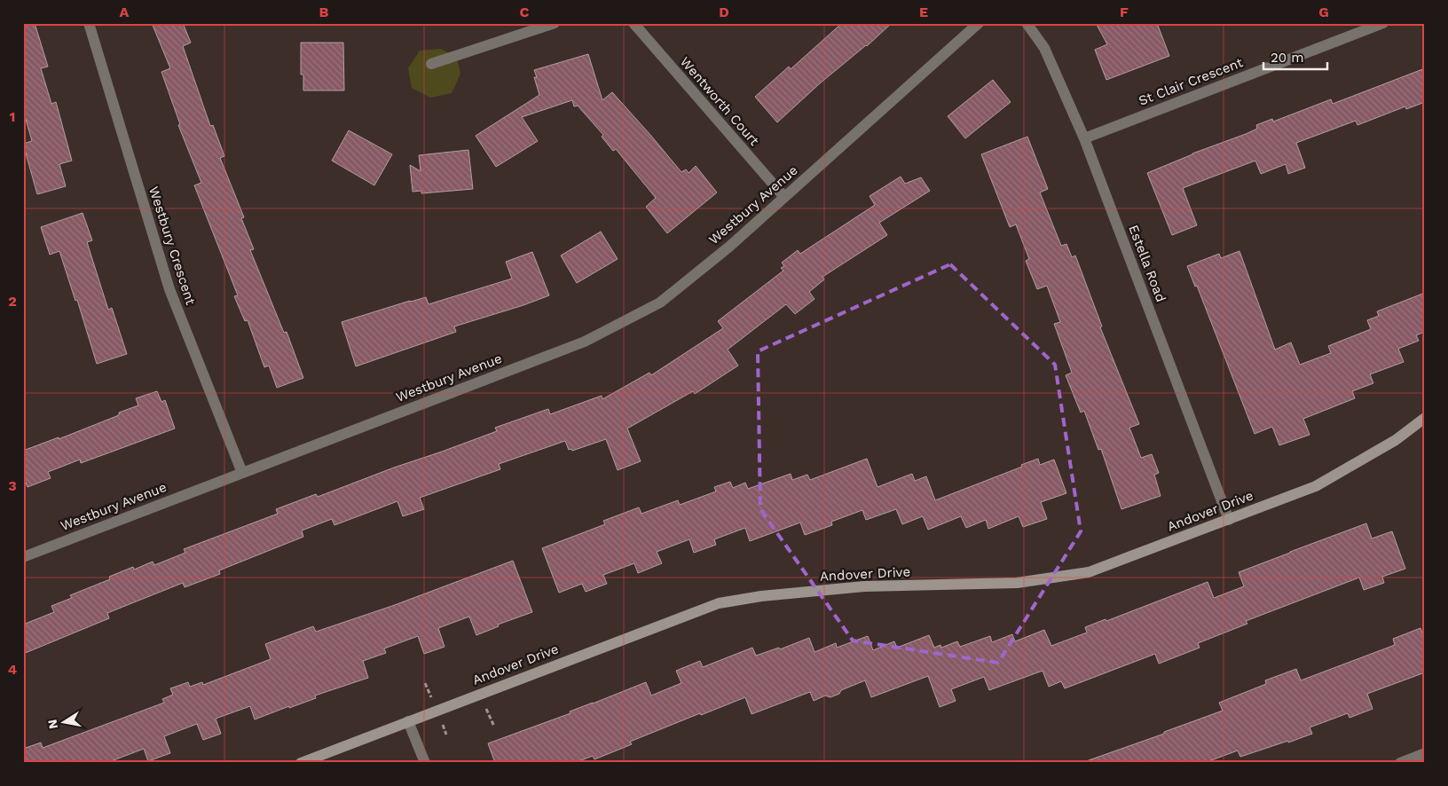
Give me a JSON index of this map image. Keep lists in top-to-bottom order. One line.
{"streets":{"street":["St Clair Crescent","Wentworth Court","Westbury Avenue","Westbury Crescent","Estella Road","Andover Drive"]},"crossings":[["St Clair Crescent","Estella Road"],["Wentworth Court","Westbury Avenue"],["Westbury Avenue","Westbury Crescent"],["Estella Road","Andover Drive"]],"scale_bar":"20 m","north":"left","grid":{"columns":["A","B","C","D","E","F","G"],"rows":["1","2","3","4"]}}
